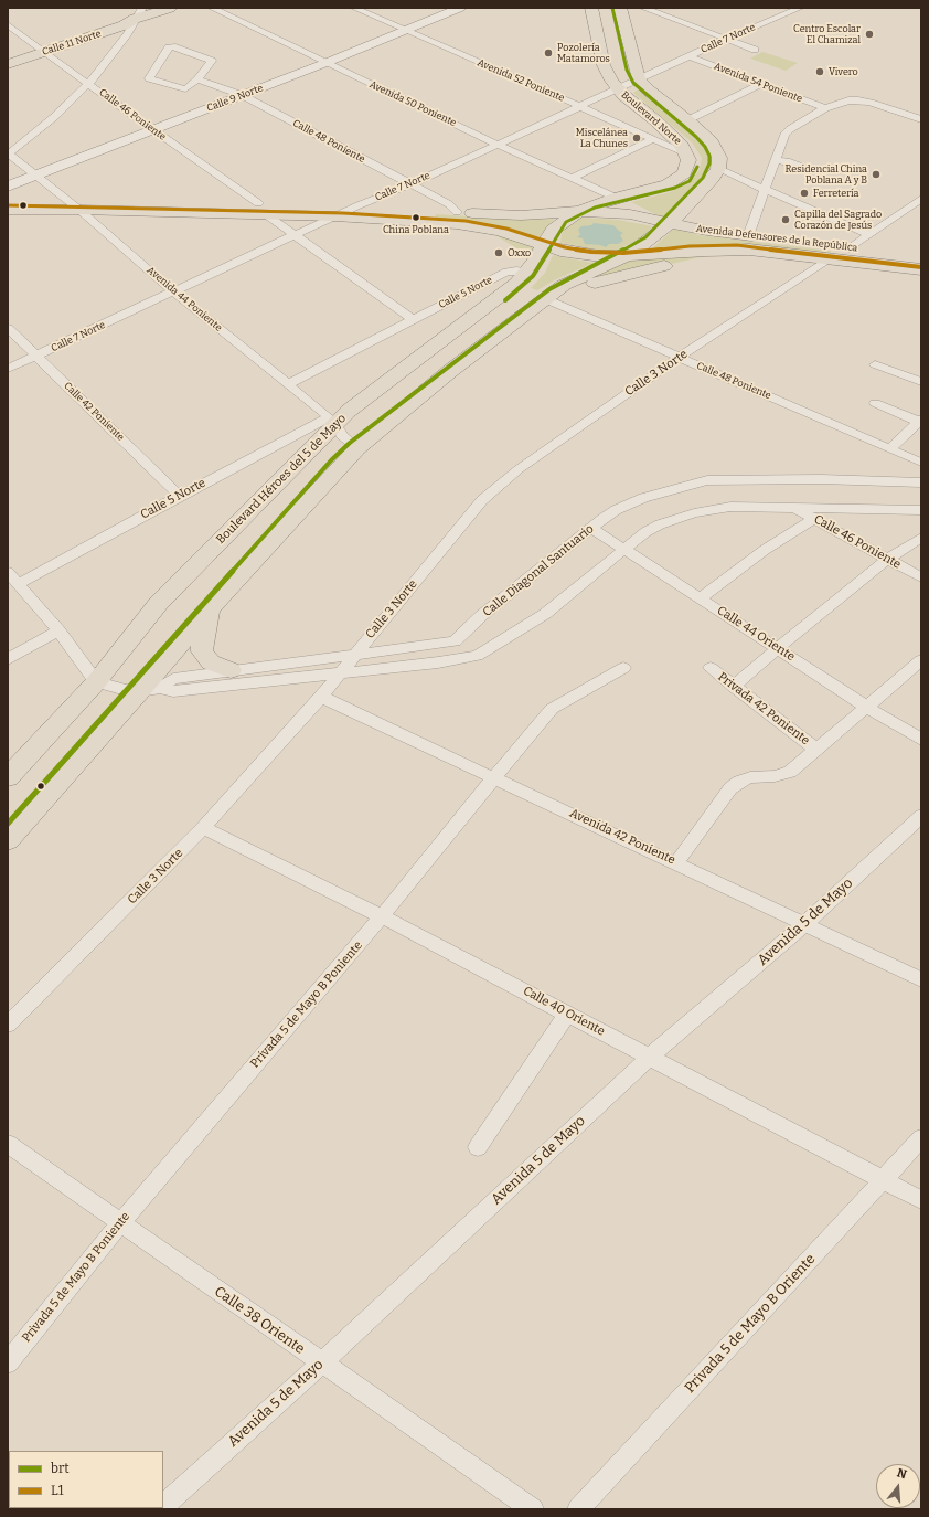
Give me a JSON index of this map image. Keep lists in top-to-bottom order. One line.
{"streets":{"main road":["Calle 11 Norte","Calle 9 Norte","Boulevard Norte","Avenida Defensores de la República","Boulevard Héroes del 5 de Mayo"],"street":["Calle 7 Norte","Avenida 52 Poniente","Avenida 54 Poniente","Avenida 50 Poniente","Calle 46 Poniente","Calle 48 Poniente","Calle 5 Norte","Avenida 44 Poniente","Calle 3 Norte","Calle 42 Poniente","Calle Diagonal Santuario","Calle 44 Oriente","Privada 42 Poniente","Avenida 42 Poniente","Avenida 5 de Mayo","Privada 5 de Mayo B Poniente","Calle 40 Oriente","Calle 38 Oriente","Privada 5 de Mayo B Oriente"]},"crossings":[["Calle 7 Norte","Avenida 52 Poniente"],["Calle 7 Norte","Avenida 54 Poniente"],["Calle 7 Norte","Avenida 50 Poniente"],["Calle 7 Norte","Calle 46 Poniente"],["Calle 7 Norte","Boulevard Norte"],["Calle 7 Norte","Calle 48 Poniente"],["Calle 7 Norte","Avenida Defensores de la República"],["Calle 7 Norte","Avenida 44 Poniente"],["Calle 7 Norte","Calle 42 Poniente"],["Calle 11 Norte","Calle 46 Poniente"],["Avenida 52 Poniente","Calle 9 Norte"],["Avenida 52 Poniente","Boulevard Norte"],["Calle 9 Norte","Avenida 50 Poniente"],["Calle 9 Norte","Calle 46 Poniente"],["Calle 9 Norte","Calle 48 Poniente"],["Calle 9 Norte","Avenida 44 Poniente"],["Avenida 50 Poniente","Boulevard Norte"],["Calle 46 Poniente","Avenida Defensores de la República"],["Calle 46 Poniente","Calle 5 Norte"],["Boulevard Norte","Avenida Defensores de la República"],["Boulevard Norte","Boulevard Héroes del 5 de Mayo"],["Calle 48 Poniente","Calle 3 Norte"],["Avenida Defensores de la República","Calle 3 Norte"],["Avenida Defensores de la República","Boulevard Héroes del 5 de Mayo"],["Calle 5 Norte","Avenida 44 Poniente"],["Calle 5 Norte","Calle 42 Poniente"],["Calle 5 Norte","Boulevard Héroes del 5 de Mayo"],["Avenida 44 Poniente","Boulevard Héroes del 5 de Mayo"],["Calle 3 Norte","Calle Diagonal Santuario"],["Calle 3 Norte","Avenida 42 Poniente"],["Calle 3 Norte","Calle 40 Oriente"],["Calle Diagonal Santuario","Calle 44 Oriente"],["Avenida 42 Poniente","Avenida 5 de Mayo"],["Avenida 42 Poniente","Privada 5 de Mayo B Poniente"],["Avenida 5 de Mayo","Calle 40 Oriente"],["Avenida 5 de Mayo","Calle 38 Oriente"],["Privada 5 de Mayo B Poniente","Calle 40 Oriente"],["Privada 5 de Mayo B Poniente","Calle 38 Oriente"],["Calle 40 Oriente","Privada 5 de Mayo B Oriente"]],"places":["Centro Escolar El Chamizal","Pozolería Matamoros","Vivero","Miscelánea La Chunes","Residencial China Poblana A y B","Ferretería","China Poblana","Capilla del Sagrado Corazón de Jesús","Oxxo"],"lines":["transit line brt","transit line L1"],"legend":["brt","L1"],"north":"top"}
